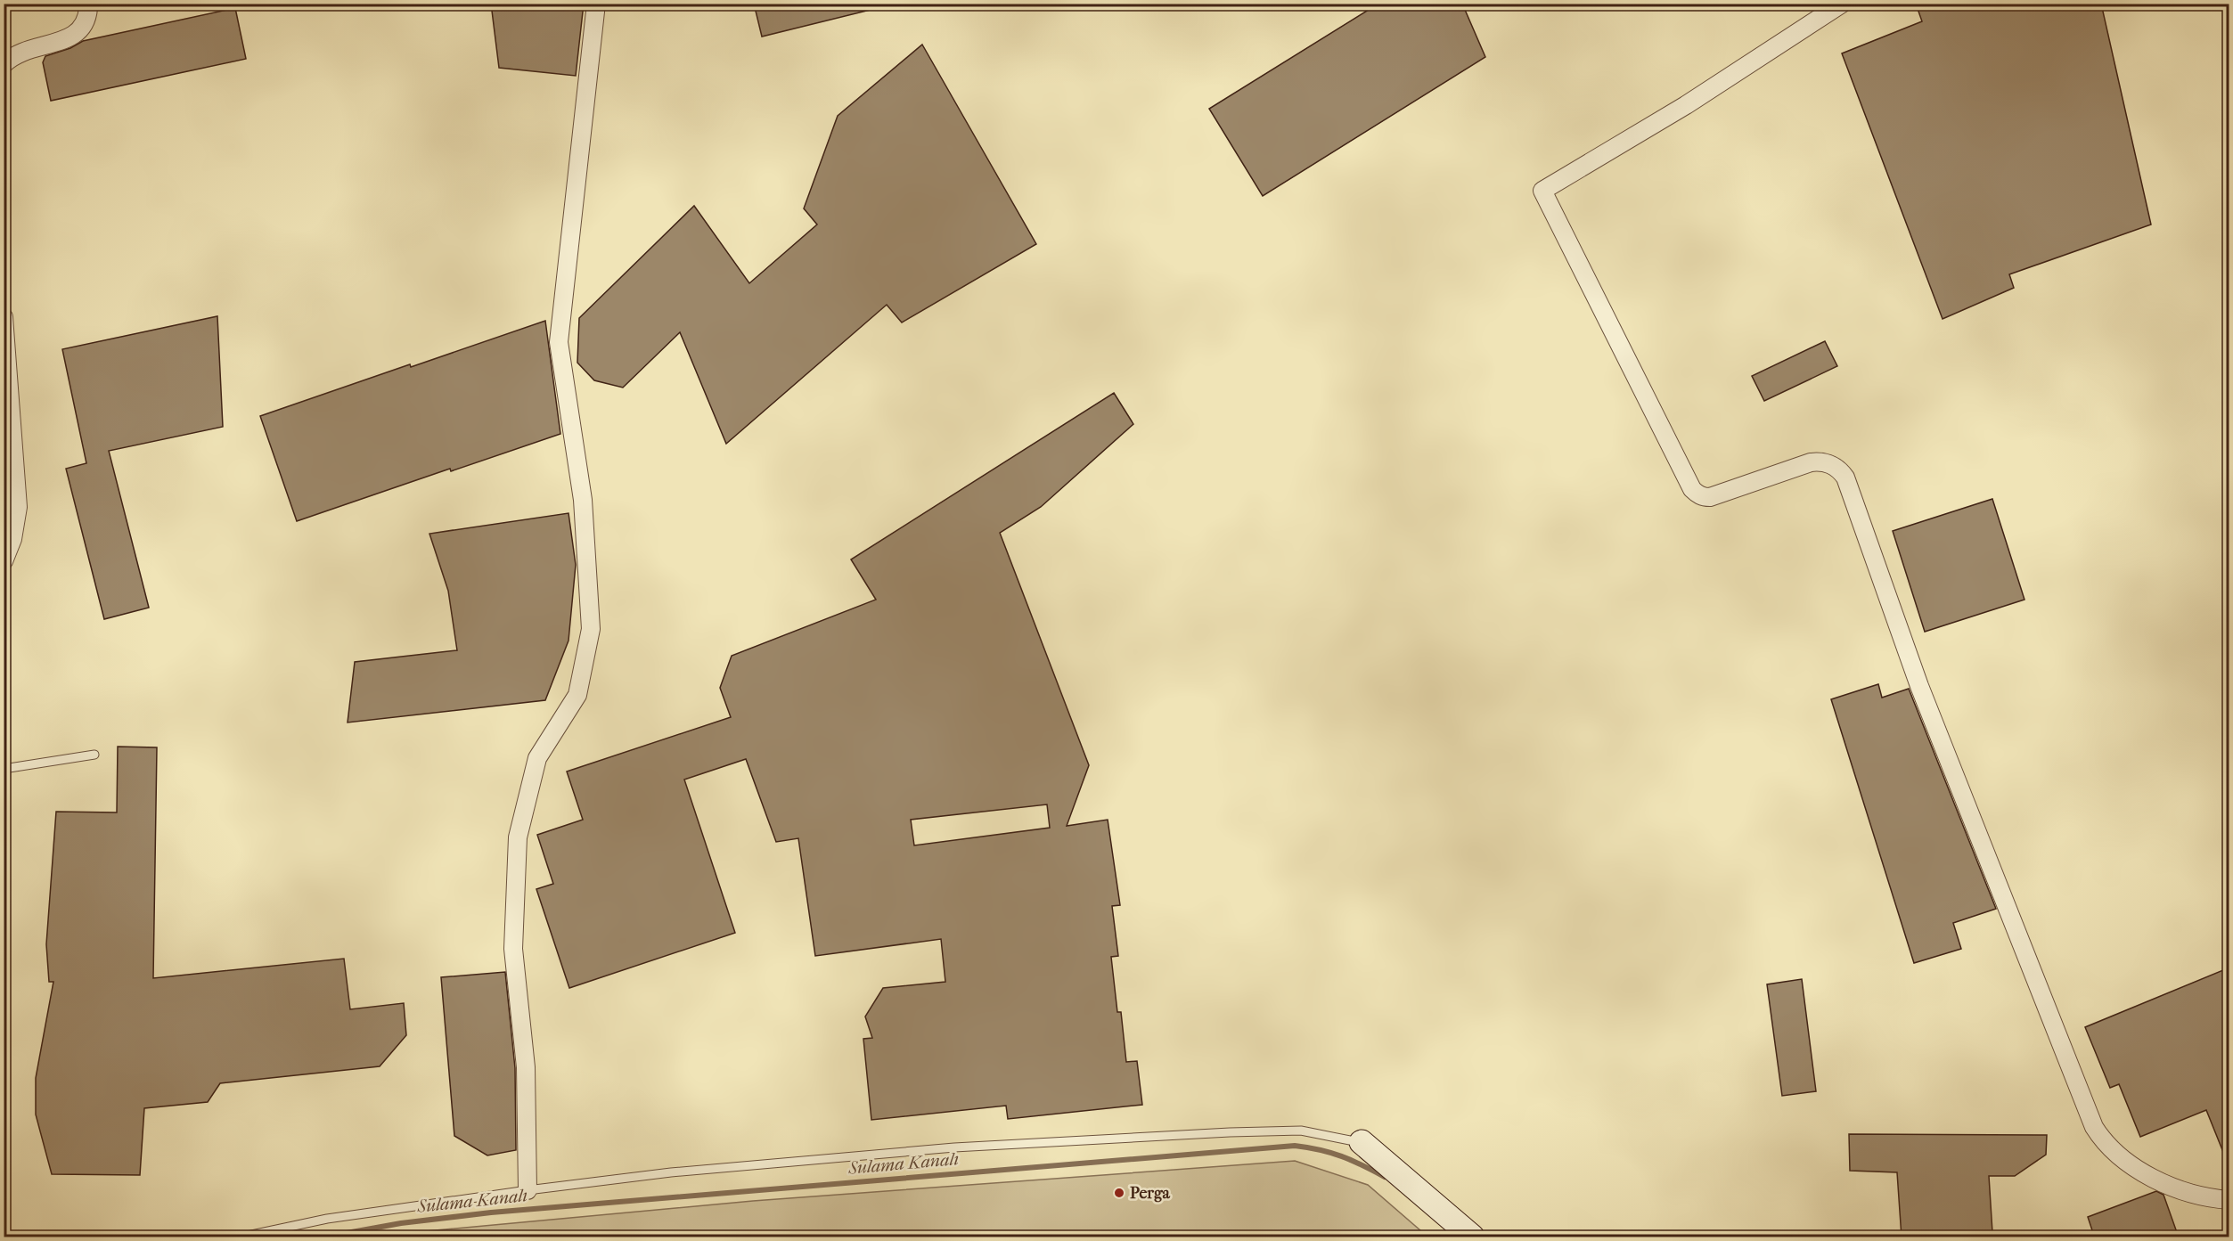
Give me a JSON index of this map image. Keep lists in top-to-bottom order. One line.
{"water":["Sulama Kanalı"],"places":["Perga"]}
